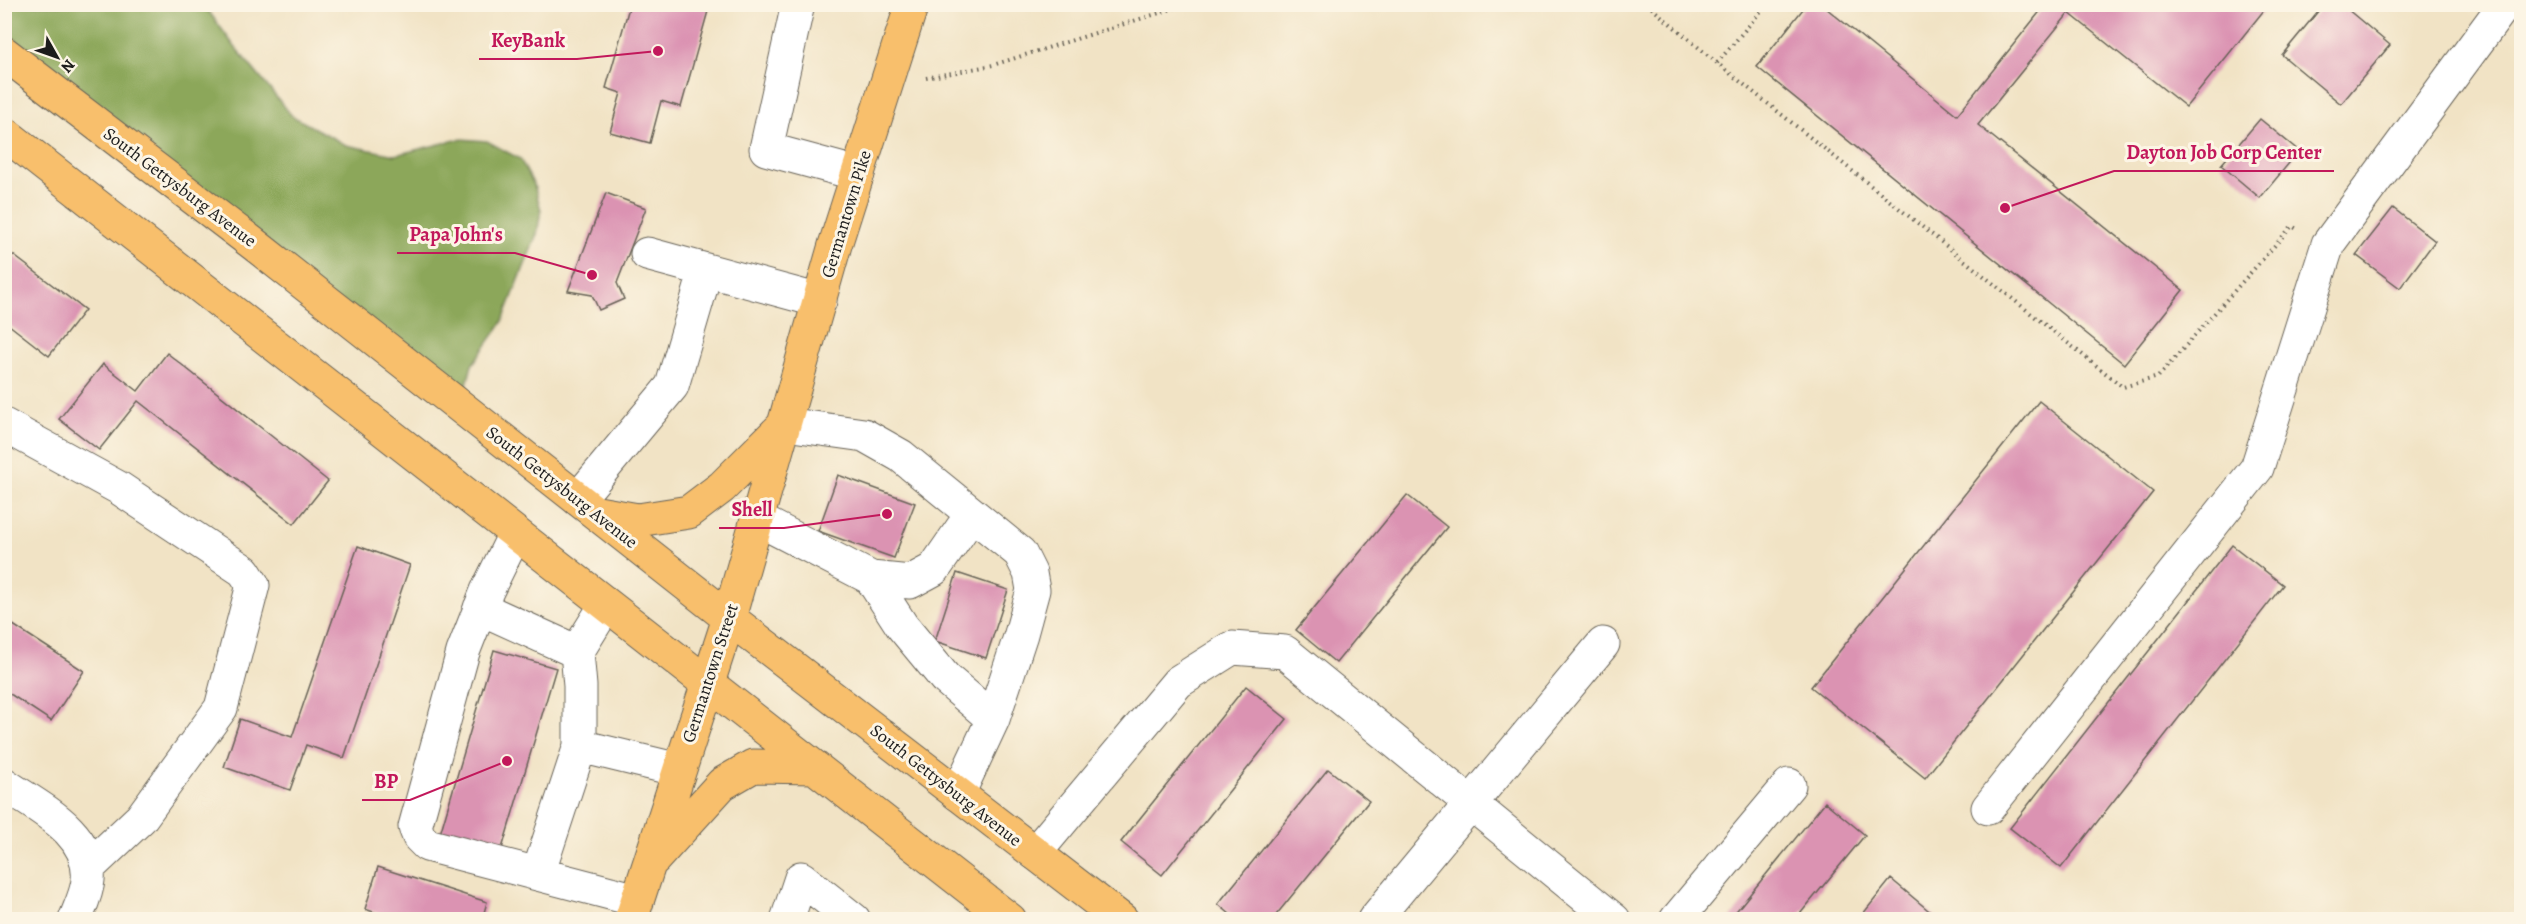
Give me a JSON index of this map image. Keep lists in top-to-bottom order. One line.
{"streets":{"main road":["South Gettysburg Avenue","Germantown Pike","Germantown Street"]},"crossings":[["South Gettysburg Avenue","Germantown Street"],["Germantown Pike","Germantown Street"]],"places":["KeyBank","Dayton Job Corp Center","Papa John's","Shell","BP"],"north":"bottom right"}
